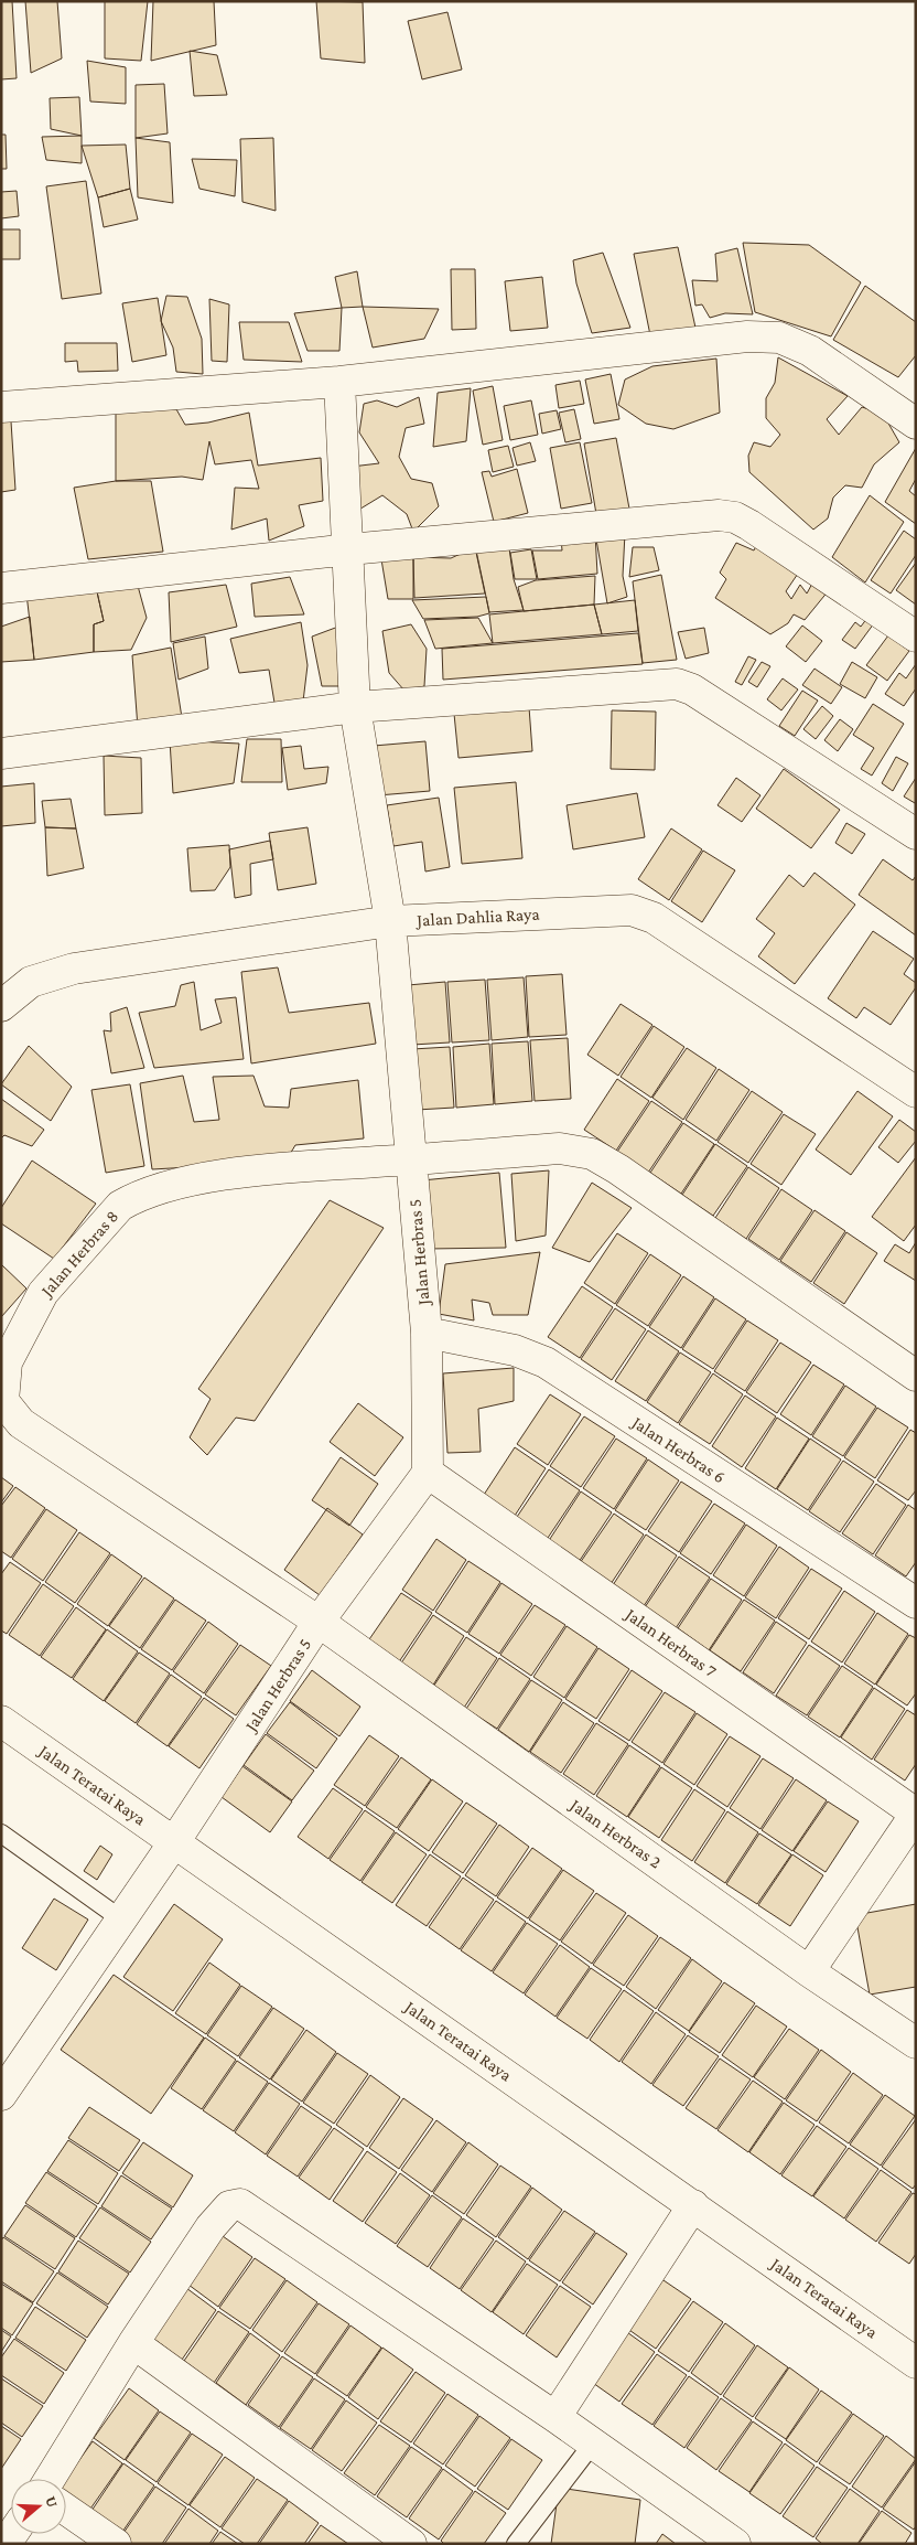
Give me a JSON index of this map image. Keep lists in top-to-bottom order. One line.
{"streets":{"street":["Jalan Dahlia Raya","Jalan Herbras 5","Jalan Herbras 8","Jalan Herbras 6","Jalan Herbras 7","Jalan Teratai Raya","Jalan Herbras 2"]},"crossings":[["Jalan Dahlia Raya","Jalan Herbras 5"],["Jalan Herbras 5","Jalan Herbras 8"],["Jalan Herbras 5","Jalan Herbras 6"],["Jalan Herbras 5","Jalan Herbras 7"],["Jalan Herbras 5","Jalan Teratai Raya"],["Jalan Herbras 5","Jalan Herbras 2"],["Jalan Herbras 8","Jalan Herbras 2"]],"north":"right"}
